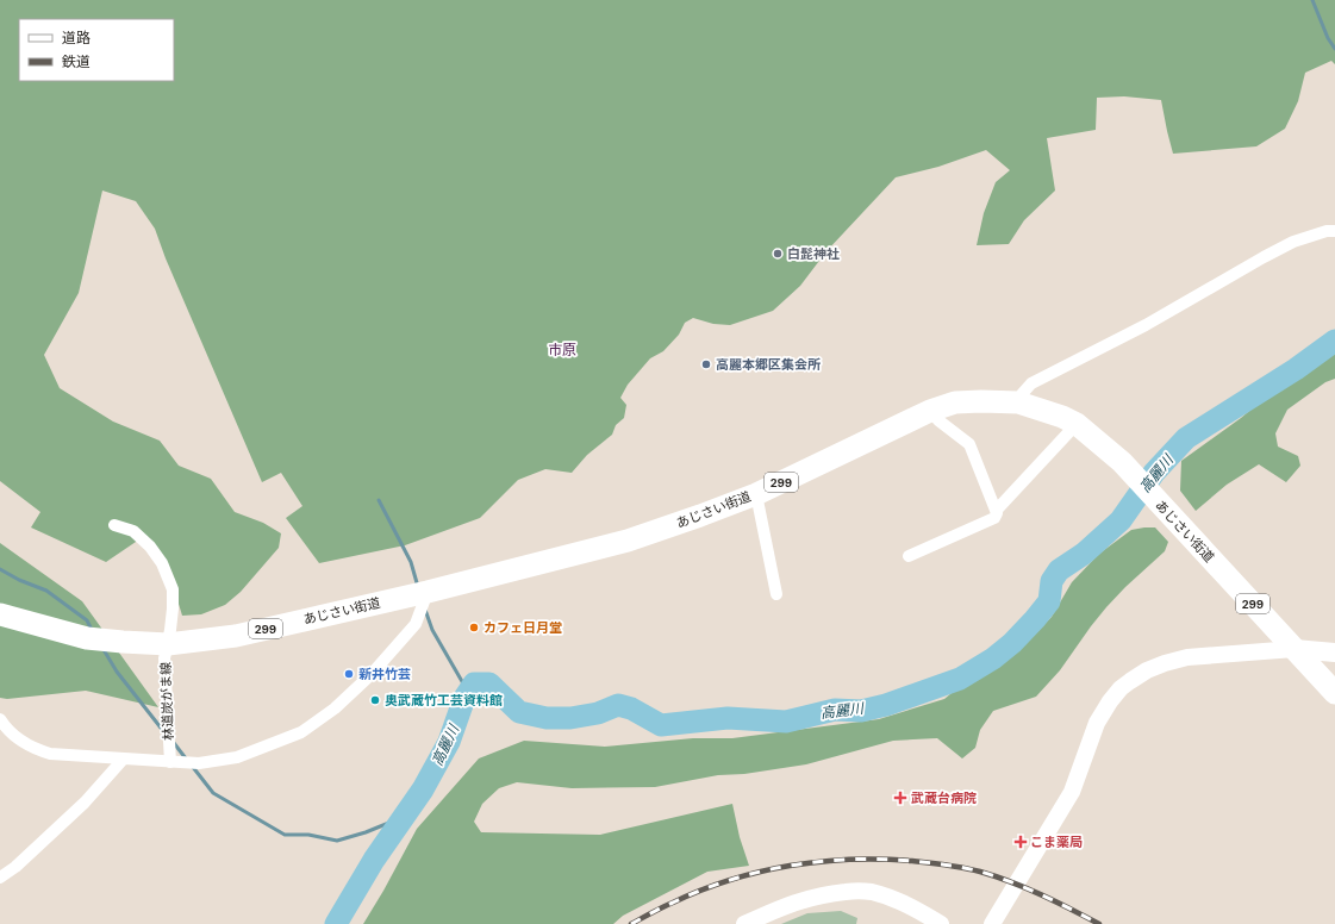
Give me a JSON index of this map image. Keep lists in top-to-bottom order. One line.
{"streets":{"highway":["299","あじさい街道"],"street":["林道炭がま線"]},"crossings":[["あじさい街道","林道炭がま線"]],"districts":["市原"],"water":["高麗川"],"places":{"other":["白髭神社","高麗本郷区集会所","カフェ日月堂","新井竹芸","奥武蔵竹工芸資料館"],"health":["武蔵台病院","こま薬局"]},"legend":["道路","鉄道"]}
